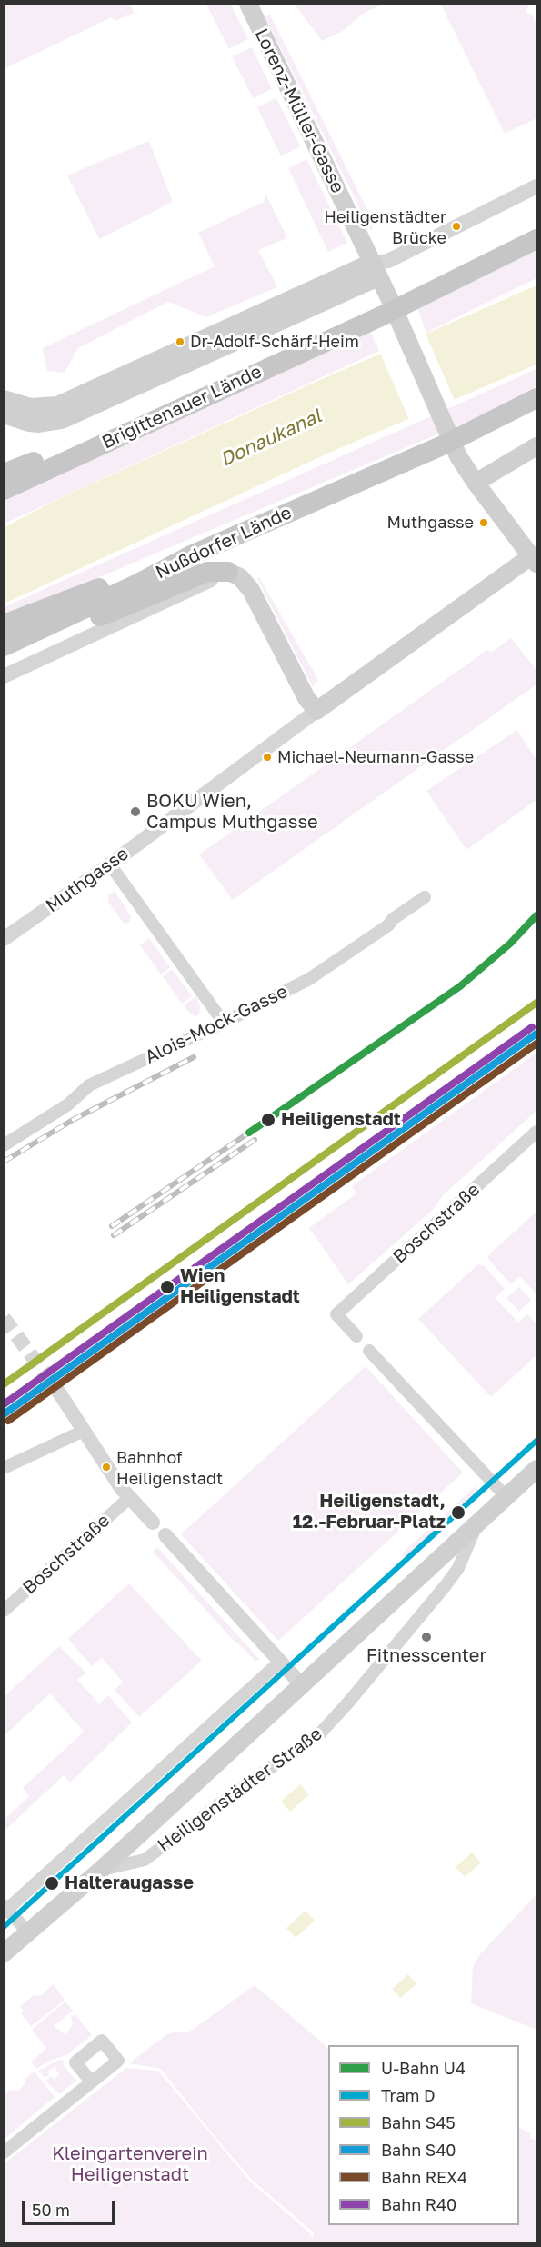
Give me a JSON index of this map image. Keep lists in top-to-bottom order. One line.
{"streets":{"highway":["Brigittenauer Lände","Nußdorfer Lände"],"main road":["Lorenz-Müller-Gasse","Muthgasse","Heiligenstädter Straße"],"street":["Alois-Mock-Gasse","Boschstraße"]},"crossings":[["Lorenz-Müller-Gasse","Brigittenauer Lände"]],"water":["Donaukanal"],"parks":["Kleingartenverein Heiligenstadt"],"places":["Heiligenstädter Brücke","Dr-Adolf-Schärf-Heim","Muthgasse","Michael-Neumann-Gasse","BOKU Wien, Campus Muthgasse","Heiligenstadt","Wien Heiligenstadt","Bahnhof Heiligenstadt","Heiligenstadt, 12.-Februar-Platz","Fitnesscenter","Halteraugasse"],"lines":["metro line U4","rail line S45","rail line R40","rail line S40","rail line REX4","tram line D"],"legend":["U-Bahn U4","Tram D","Bahn S45","Bahn S40","Bahn REX4","Bahn R40"],"scale_bar":"50 m"}
